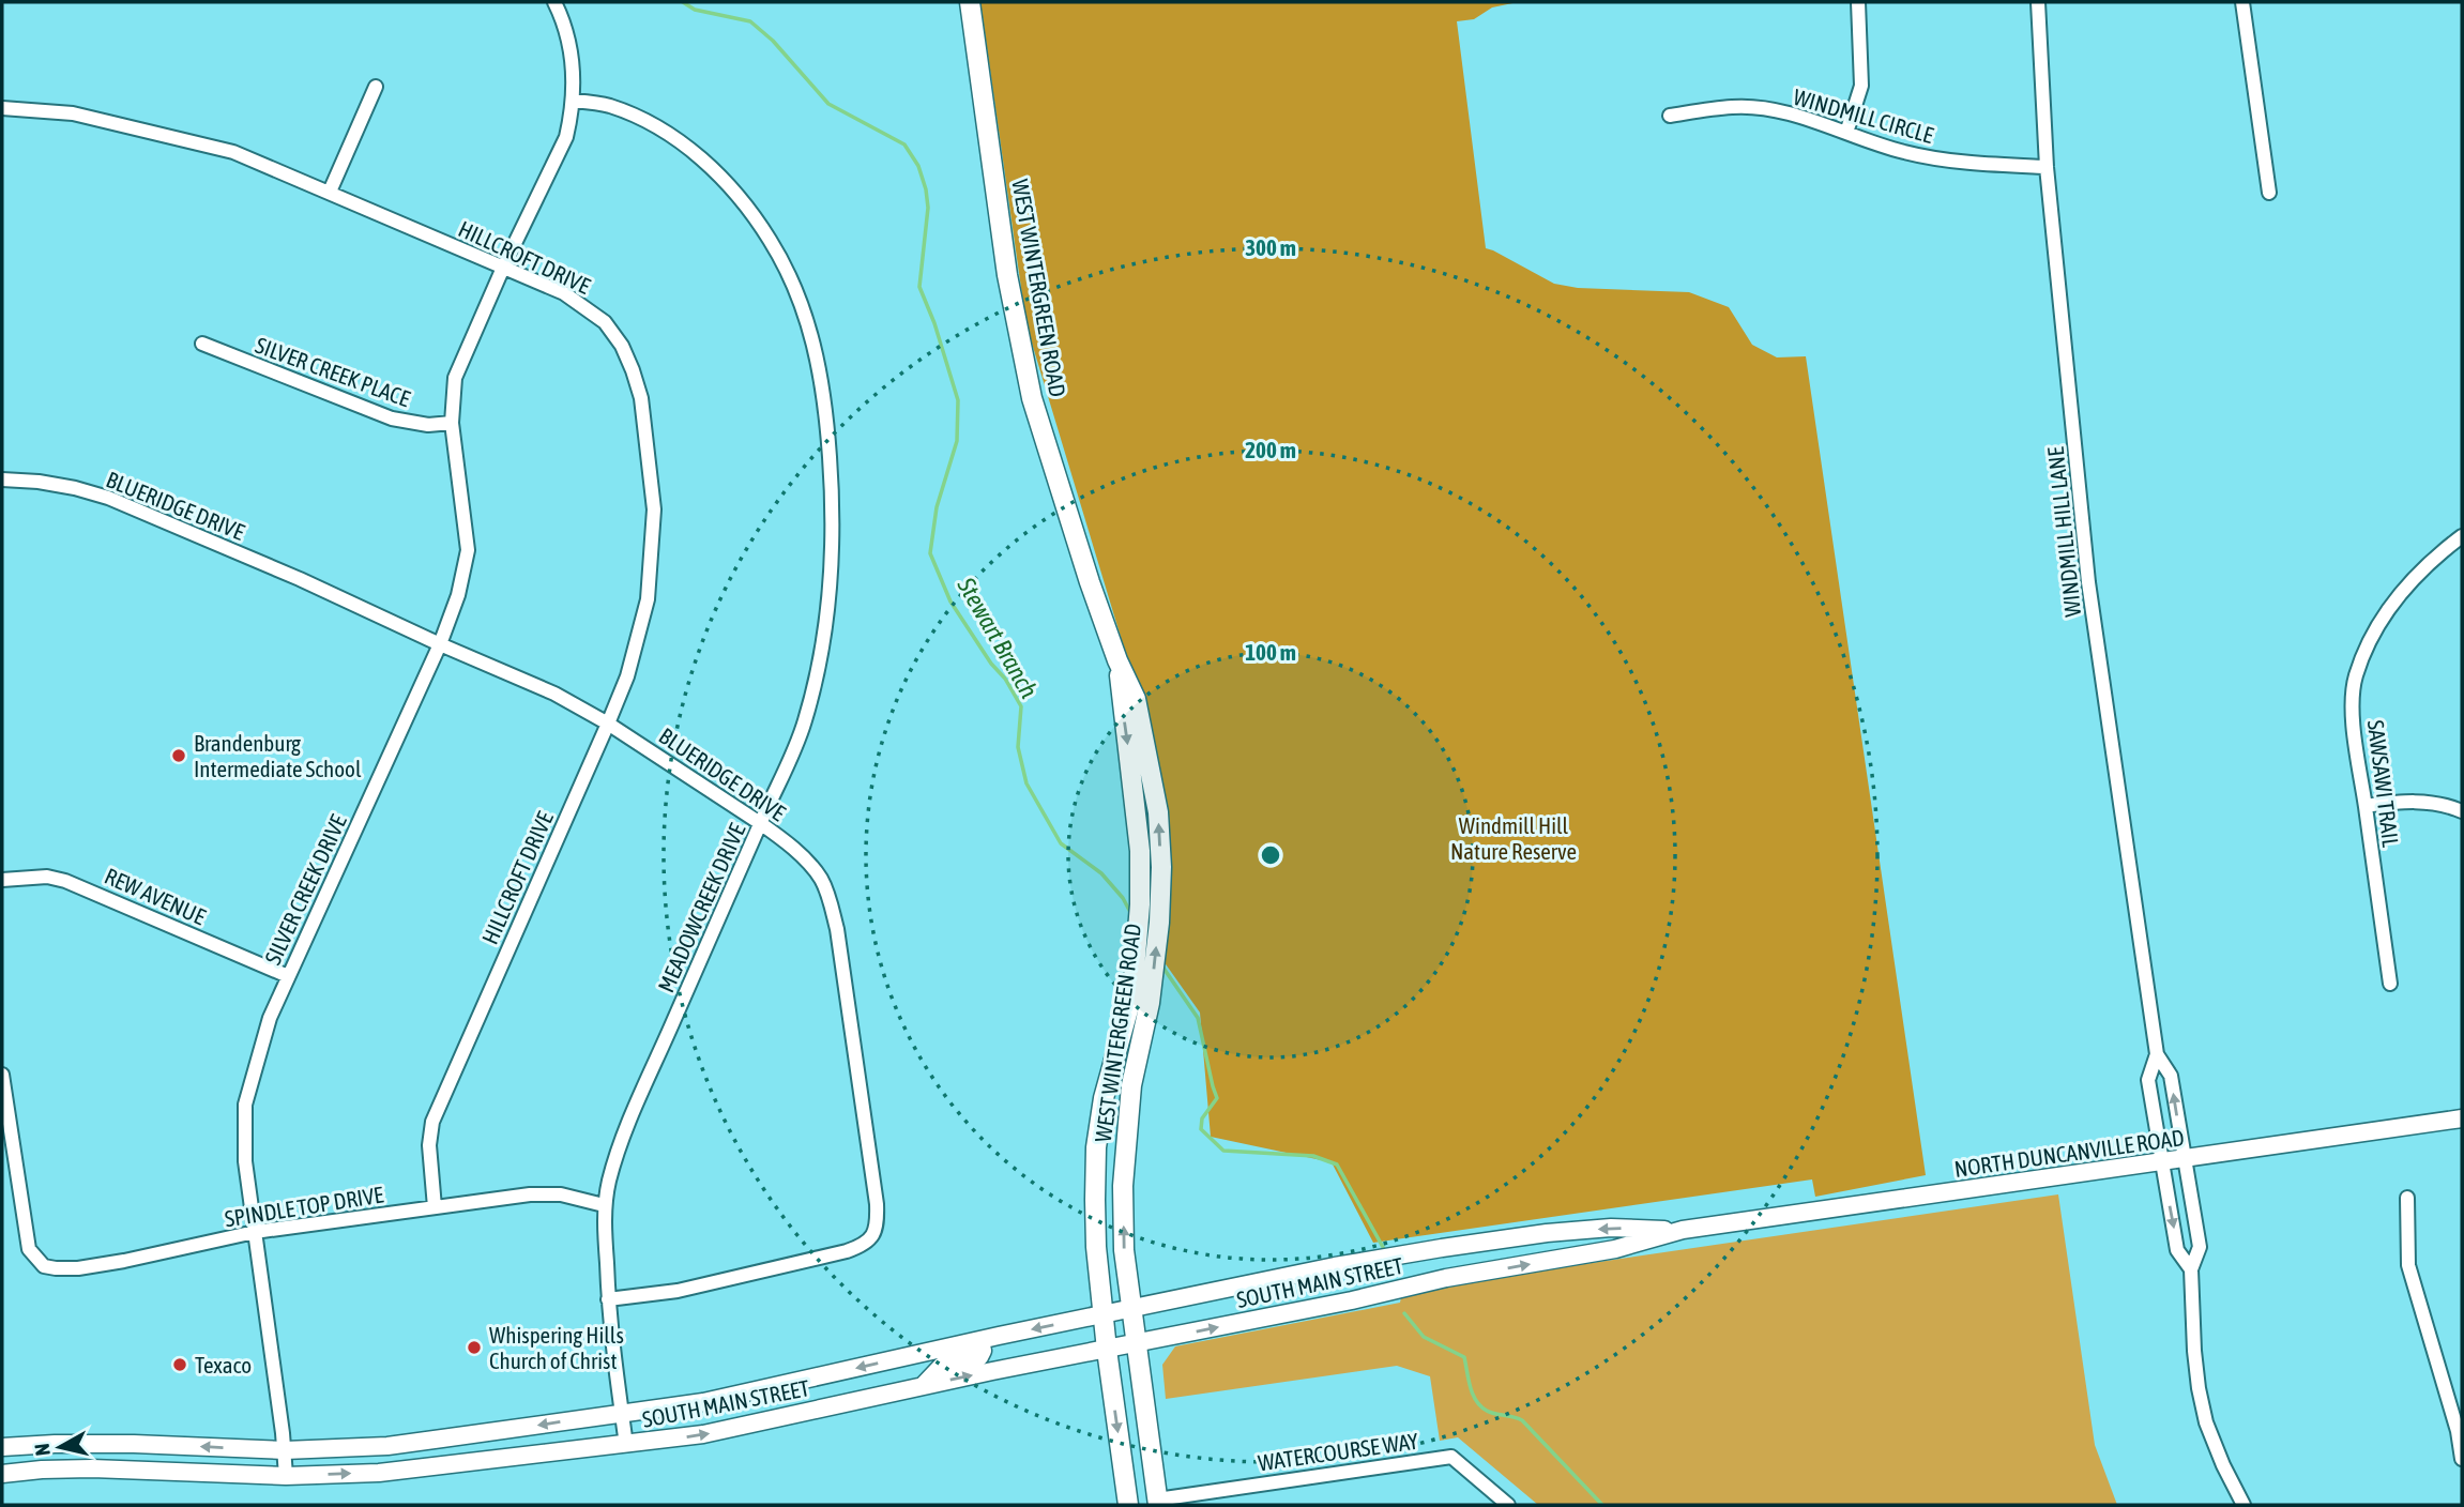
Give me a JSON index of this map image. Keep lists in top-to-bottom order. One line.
{"streets":{"main road":["WEST WINTERGREEN ROAD"],"street":["WINDMILL CIRCLE","HILLCROFT DRIVE","SILVER CREEK PLACE","BLUERIDGE DRIVE","WINDMILL HILL LANE","SAWSAWI TRAIL","SILVER CREEK DRIVE","REW AVENUE","MEADOWCREEK DRIVE","NORTH DUNCANVILLE ROAD","SPINDLE TOP DRIVE","SOUTH MAIN STREET","WATERCOURSE WAY"]},"crossings":[["WINDMILL CIRCLE","WINDMILL HILL LANE"],["HILLCROFT DRIVE","BLUERIDGE DRIVE"],["HILLCROFT DRIVE","SILVER CREEK DRIVE"],["HILLCROFT DRIVE","SPINDLE TOP DRIVE"],["WEST WINTERGREEN ROAD","SOUTH MAIN STREET"],["WEST WINTERGREEN ROAD","WATERCOURSE WAY"],["SILVER CREEK PLACE","SILVER CREEK DRIVE"],["BLUERIDGE DRIVE","SILVER CREEK DRIVE"],["BLUERIDGE DRIVE","MEADOWCREEK DRIVE"],["WINDMILL HILL LANE","NORTH DUNCANVILLE ROAD"],["SILVER CREEK DRIVE","REW AVENUE"],["SILVER CREEK DRIVE","MEADOWCREEK DRIVE"],["SILVER CREEK DRIVE","SPINDLE TOP DRIVE"],["SILVER CREEK DRIVE","SOUTH MAIN STREET"],["MEADOWCREEK DRIVE","SPINDLE TOP DRIVE"],["MEADOWCREEK DRIVE","SOUTH MAIN STREET"],["NORTH DUNCANVILLE ROAD","SOUTH MAIN STREET"]],"water":["Stewart Branch"],"parks":["Windmill Hill Nature Reserve"],"places":["Brandenburg Intermediate School","Whispering Hills Church of Christ","Texaco"],"north":"left","rings":["300 m","200 m","100 m"]}
